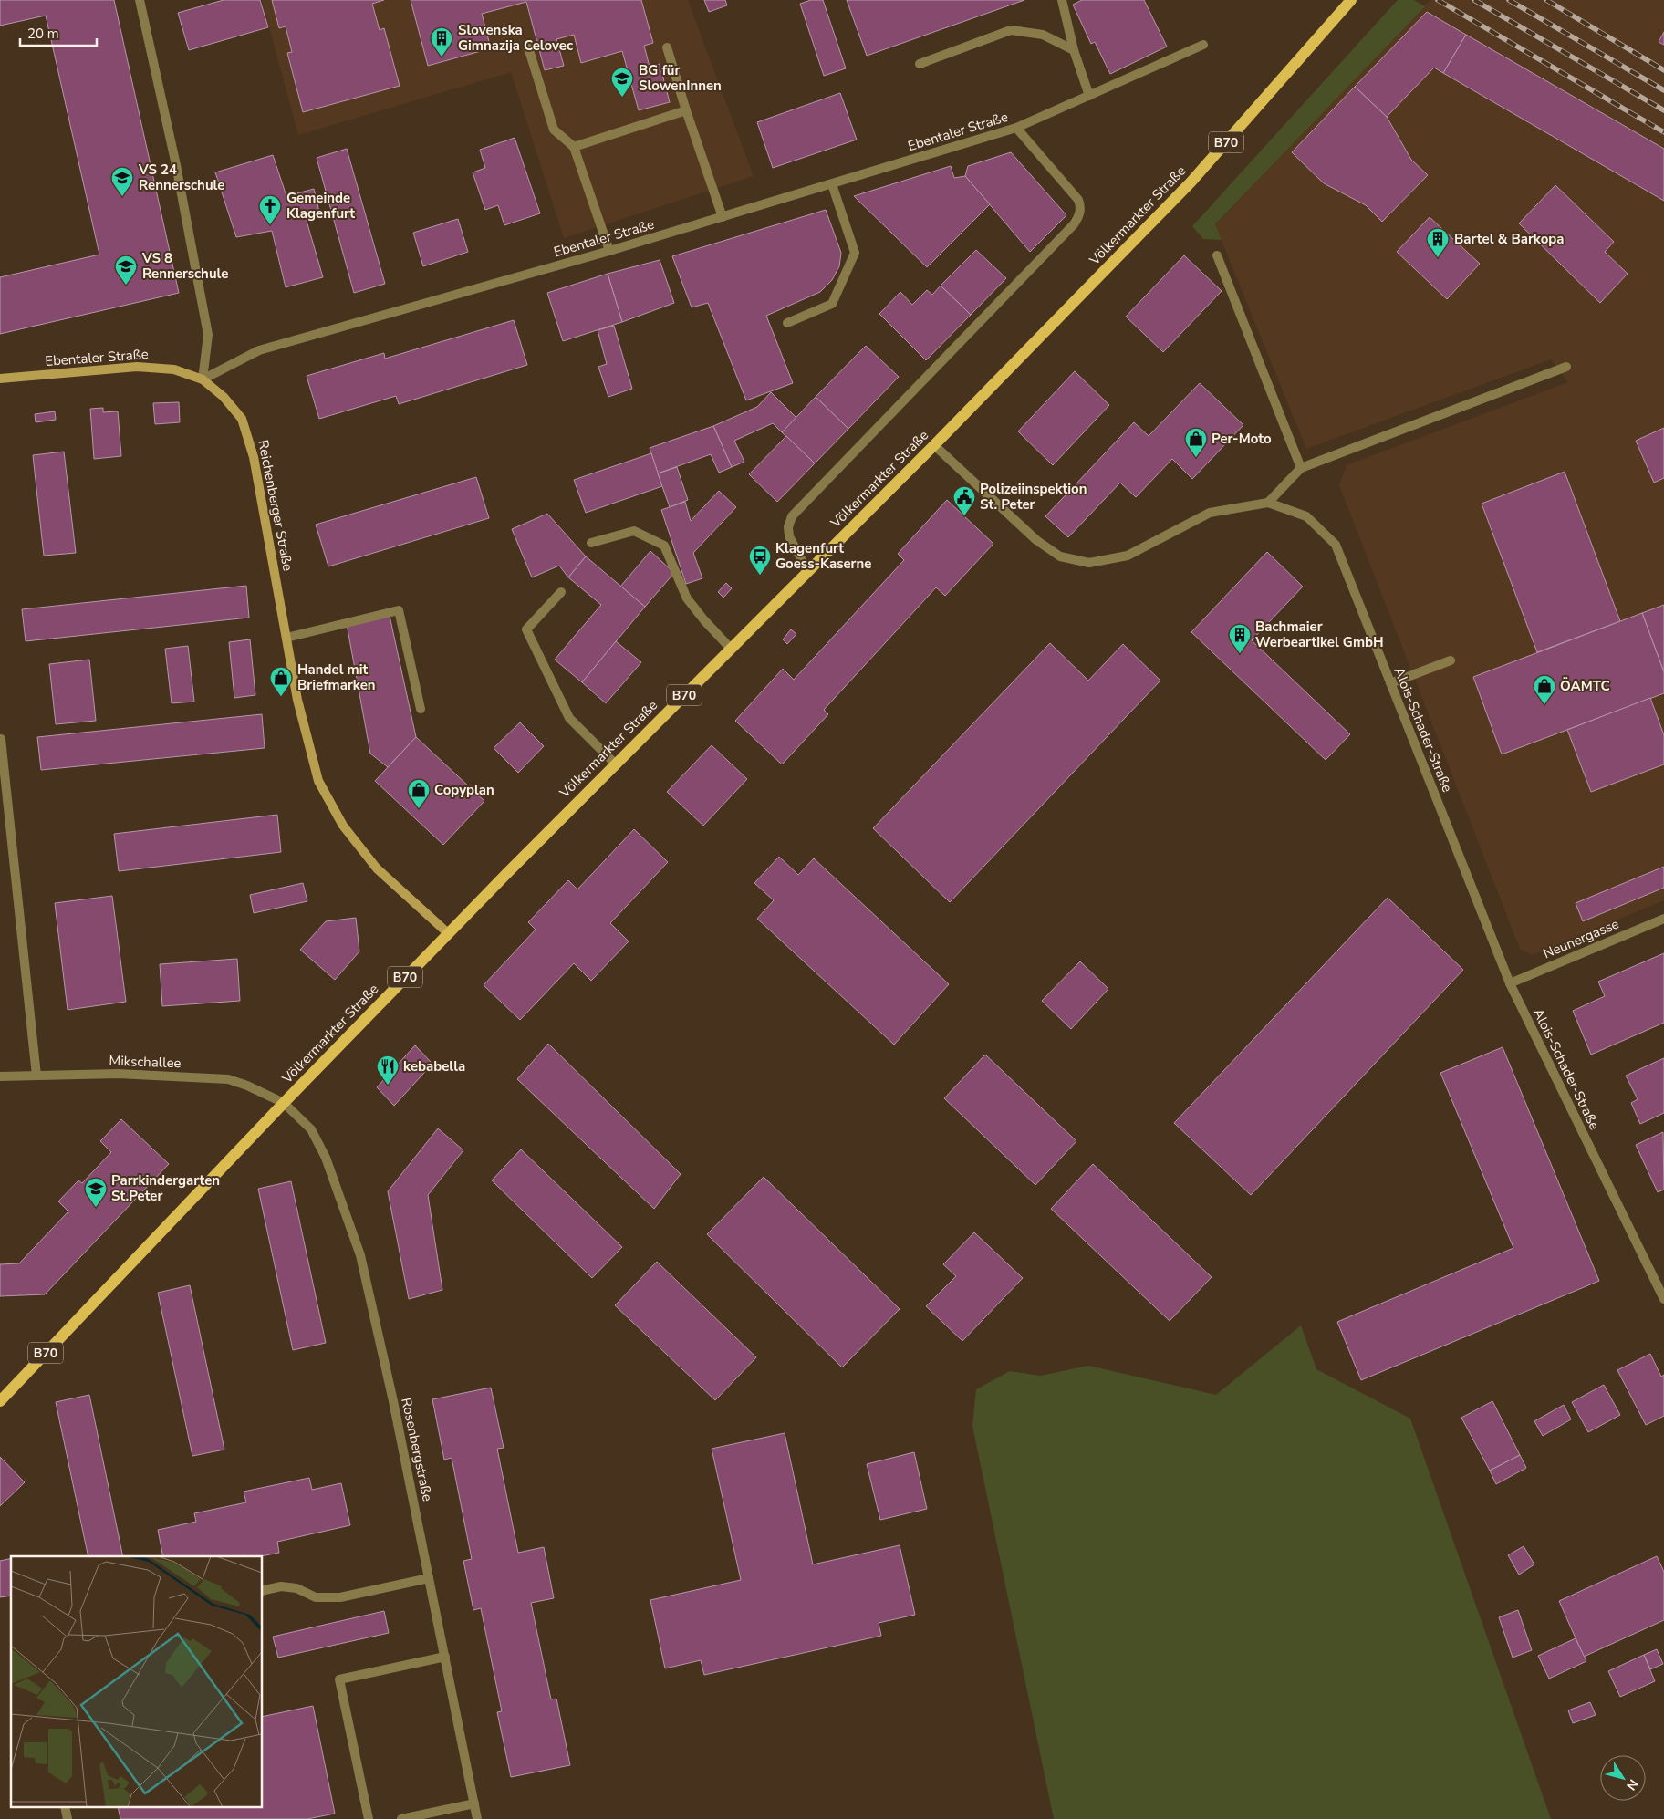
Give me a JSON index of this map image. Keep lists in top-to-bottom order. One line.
{"streets":{"main road":["Ebentaler Straße","B70","Völkermarkter Straße","Reichenberger Straße"],"street":["Alois-Schader-Straße","Neunergasse","Mikschallee","Rosenbergstraße"]},"crossings":[["Ebentaler Straße","Reichenberger Straße"],["Völkermarkter Straße","Reichenberger Straße"],["Völkermarkter Straße","Alois-Schader-Straße"],["Völkermarkter Straße","Mikschallee"],["Völkermarkter Straße","Rosenbergstraße"],["Alois-Schader-Straße","Neunergasse"],["Mikschallee","Rosenbergstraße"]],"places":{"building":["Slovenska Gimnazija Celovec","Bartel & Barkopa","Bachmaier Werbeartikel GmbH"],"school or university":["BG für SlowenInnen","VS 24 Rennerschule","VS 8 Rennerschule","Parrkindergarten St.Peter"],"church":["Gemeinde Klagenfurt"],"shop":["Per-Moto","Handel mit Briefmarken","ÖAMTC","Copyplan"],"public building":["Polizeiinspektion St. Peter"],"bus stop":["Klagenfurt Goess-Kaserne"],"restaurant":["kebabella"]},"scale_bar":"20 m","north":"bottom right"}
